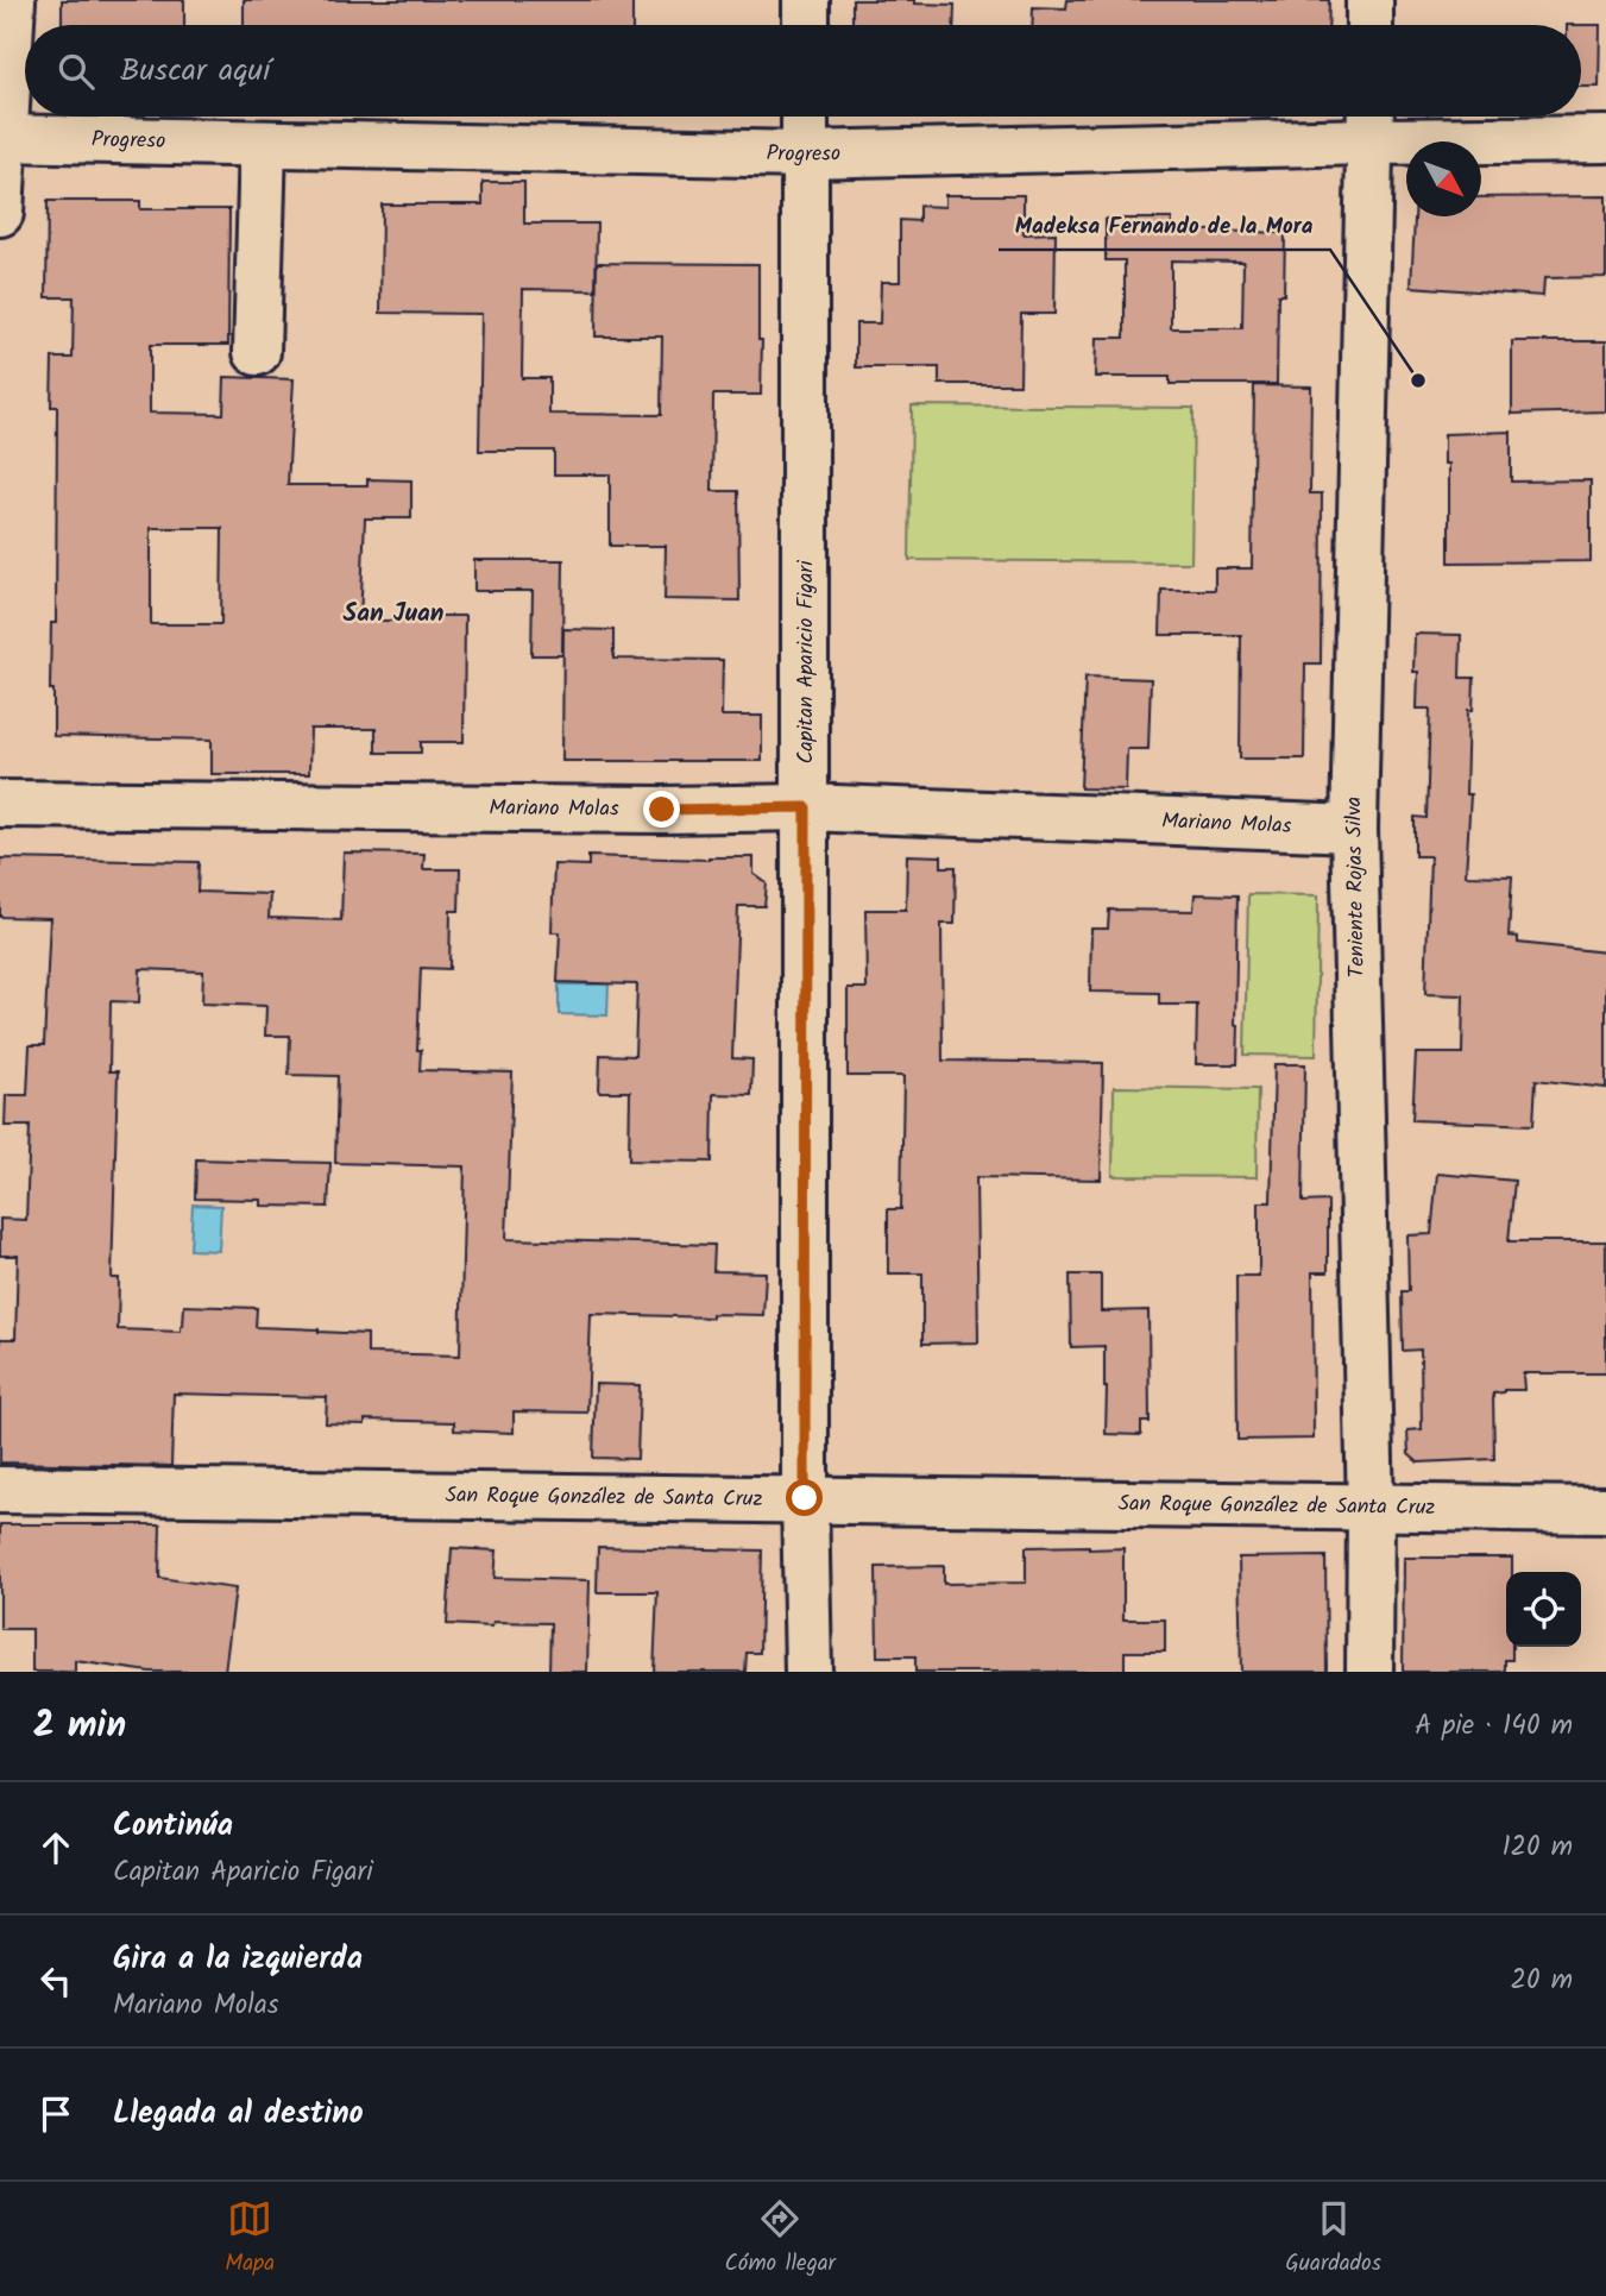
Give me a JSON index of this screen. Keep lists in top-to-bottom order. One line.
{"streets":{"street":["Progreso","Capitan Aparicio Figari","Mariano Molas","Teniente Rojas Silva","San Roque González de Santa Cruz"]},"crossings":[["Progreso","Capitan Aparicio Figari"],["Progreso","Teniente Rojas Silva"],["Capitan Aparicio Figari","Mariano Molas"],["Capitan Aparicio Figari","San Roque González de Santa Cruz"],["Mariano Molas","Teniente Rojas Silva"],["Teniente Rojas Silva","San Roque González de Santa Cruz"]],"districts":["San Juan"],"places":["Madeksa Fernando de la Mora"],"north":"bottom right","page":{"search":"Buscar aquí","heading":["2 min","A pie · 140 m"],"list":[["Continúa","Capitan Aparicio Figari","120 m"],["Gira a la izquierda","Mariano Molas","20 m"],"Llegada al destino"],"nav":["Mapa","Cómo llegar","Guardados"]}}
